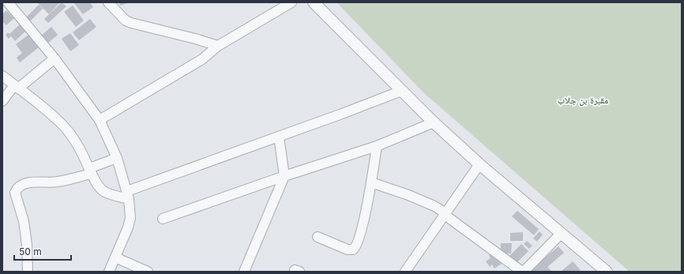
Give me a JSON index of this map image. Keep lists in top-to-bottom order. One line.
{"parks":["مقبرة بن جلاب"],"scale_bar":"50 m"}
